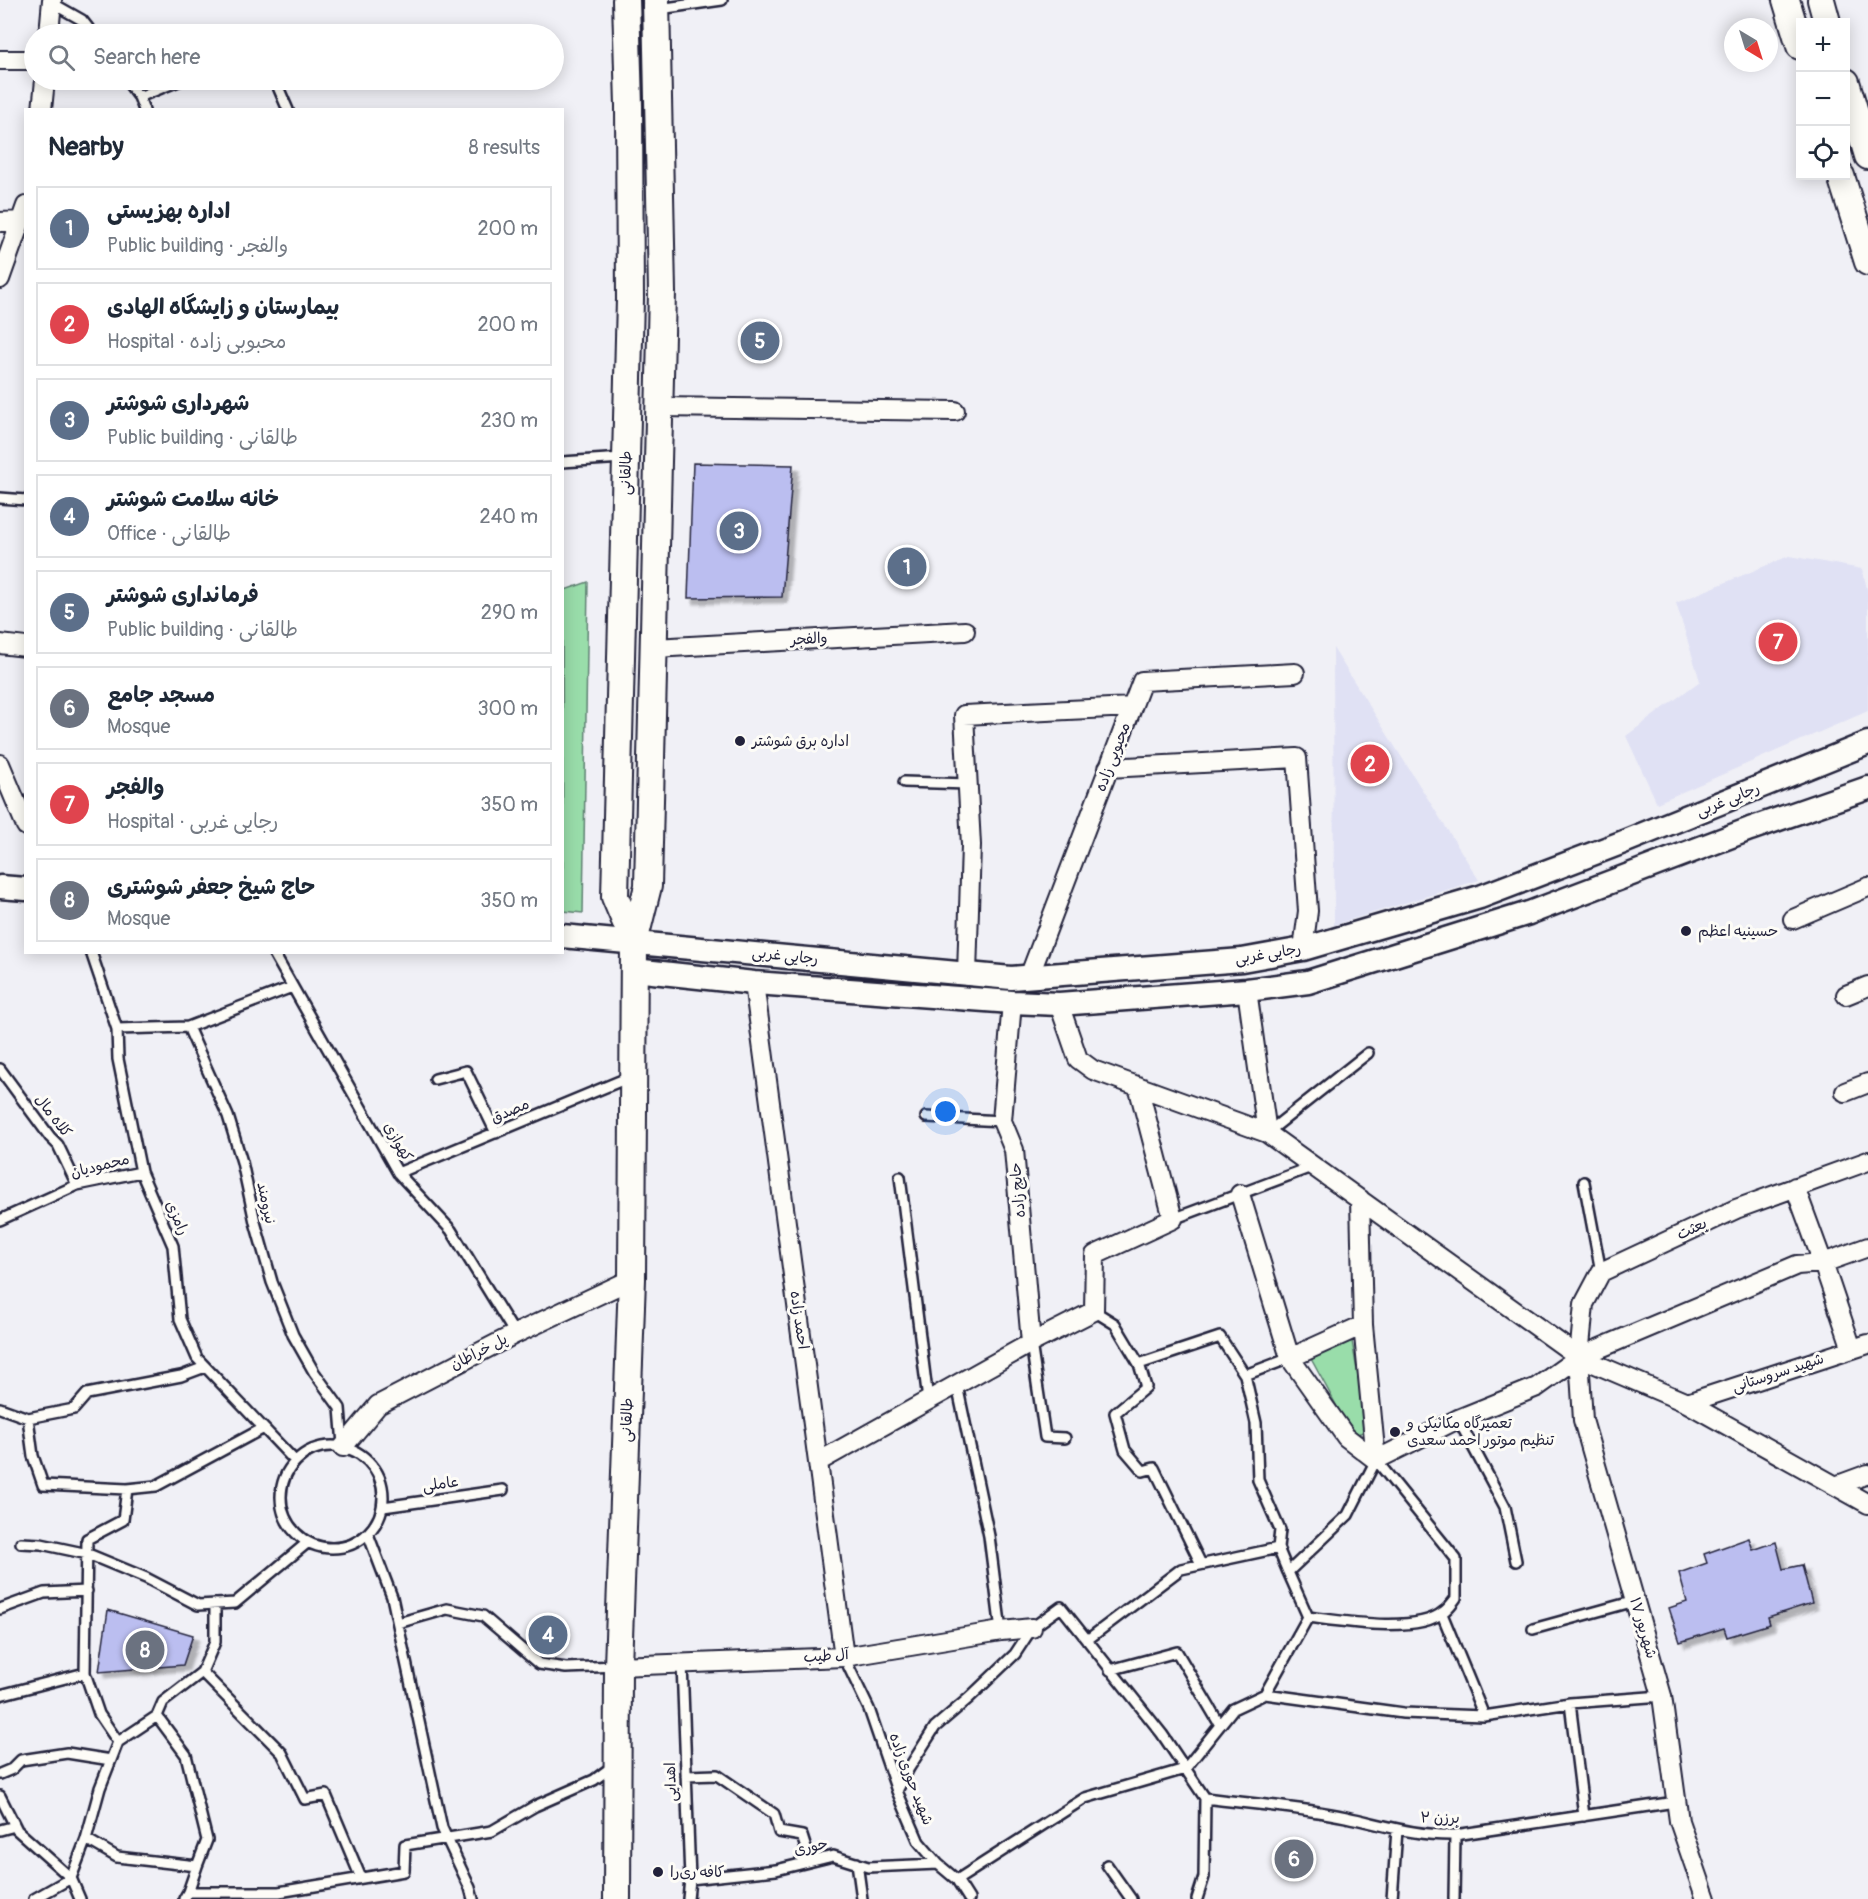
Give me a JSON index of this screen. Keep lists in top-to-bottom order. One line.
{"streets":{"main road":["طالقانی"],"street":["والفجر","محبوبی زاده","رجایی غربی","حایج زاده","بعثت","احمد زاده","پل خراطان","شهید سروستانی","۱۷ شهریور","آل طیب"],"lane":["مصدق","کلاه مال","کهوازی","محمودیان","نیرومند","رامزی","عاملی","شهید حوری زاده","اهدایی","برزن ۲","حوری"]},"crossings":[["طالقانی","والفجر"],["طالقانی","رجایی غربی"],["طالقانی","مصدق"],["طالقانی","پل خراطان"],["طالقانی","آل طیب"],["محبوبی زاده","رجایی غربی"],["رجایی غربی","حایج زاده"],["رجایی غربی","احمد زاده"],["مصدق","کهوازی"],["کلاه مال","محمودیان"],["کهوازی","پل خراطان"],["محمودیان","رامزی"],["نیرومند","رامزی"],["نیرومند","پل خراطان"],["نیرومند","عاملی"],["رامزی","پل خراطان"],["رامزی","عاملی"],["احمد زاده","آل طیب"],["احمد زاده","شهید حوری زاده"],["پل خراطان","عاملی"],["۱۷ شهریور","برزن ۲"],["آل طیب","شهید حوری زاده"],["آل طیب","اهدایی"],["شهید حوری زاده","حوری"],["اهدایی","حوری"]],"places":["اداره برق شوشتر","حسینیه اعظم","تعمیرگاه مکانیکی و تنظیم موتور احمد سعدی","کافه‌ ری‌را"],"north":"bottom right","page":{"map_buttons":["+","−"],"search":"Search here","heading":["Nearby","8 results"],"list":[{"mark":"1","name":"اداره بهزیستی","note":"Public building · والفجر","value":"200 m"},{"mark":"2","name":"بیمارستان و زایشگاه الهادی","note":"Hospital · محبوبی زاده","value":"200 m"},{"mark":"3","name":"شهرداری شوشتر","note":"Public building · طالقانی","value":"230 m"},{"mark":"4","name":"خانه سلامت شوشتر","note":"Office · طالقانی","value":"240 m"},{"mark":"5","name":"فرمانداری شوشتر","note":"Public building · طالقانی","value":"290 m"},{"mark":"6","name":"مسجد جامع","note":"Mosque","value":"300 m"},{"mark":"7","name":"والفجر","note":"Hospital · رجایی غربی","value":"350 m"},{"mark":"8","name":"حاج شیخ جعفر شوشتری","note":"Mosque","value":"350 m"}],"pins":["5","3","1","7","2","4","8","6"]}}
